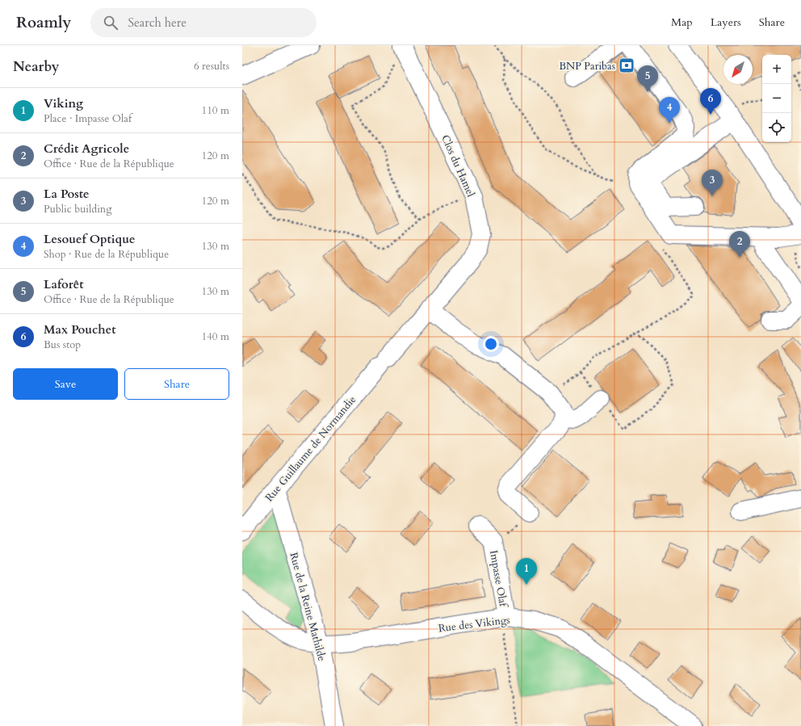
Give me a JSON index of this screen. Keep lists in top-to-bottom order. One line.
{"streets":{"street":["Clos du Hamel","Rue Guillaume de Normandie","Impasse Olaf","Rue de la Reine Mathilde","Rue des Vikings"]},"crossings":[["Clos du Hamel","Rue Guillaume de Normandie"],["Rue Guillaume de Normandie","Rue de la Reine Mathilde"],["Impasse Olaf","Rue des Vikings"],["Rue de la Reine Mathilde","Rue des Vikings"]],"places":{"bank":["BNP Paribas"]},"north":"bottom left","page":{"header":"Roamly","search":"Search here","nav":["Map","Layers","Share"],"heading":["Nearby","6 results"],"map_buttons":["+","−"],"pins":["5","6","4","3","2","1"],"list":[{"mark":"1","name":"Viking","note":"Place · Impasse Olaf","value":"110 m"},{"mark":"2","name":"Crédit Agricole","note":"Office · Rue de la République","value":"120 m"},{"mark":"3","name":"La Poste","note":"Public building","value":"120 m"},{"mark":"4","name":"Lesouef Optique","note":"Shop · Rue de la République","value":"130 m"},{"mark":"5","name":"Laforêt","note":"Office · Rue de la République","value":"130 m"},{"mark":"6","name":"Max Pouchet","note":"Bus stop","value":"140 m"}],"buttons":["Save","Share"]}}
